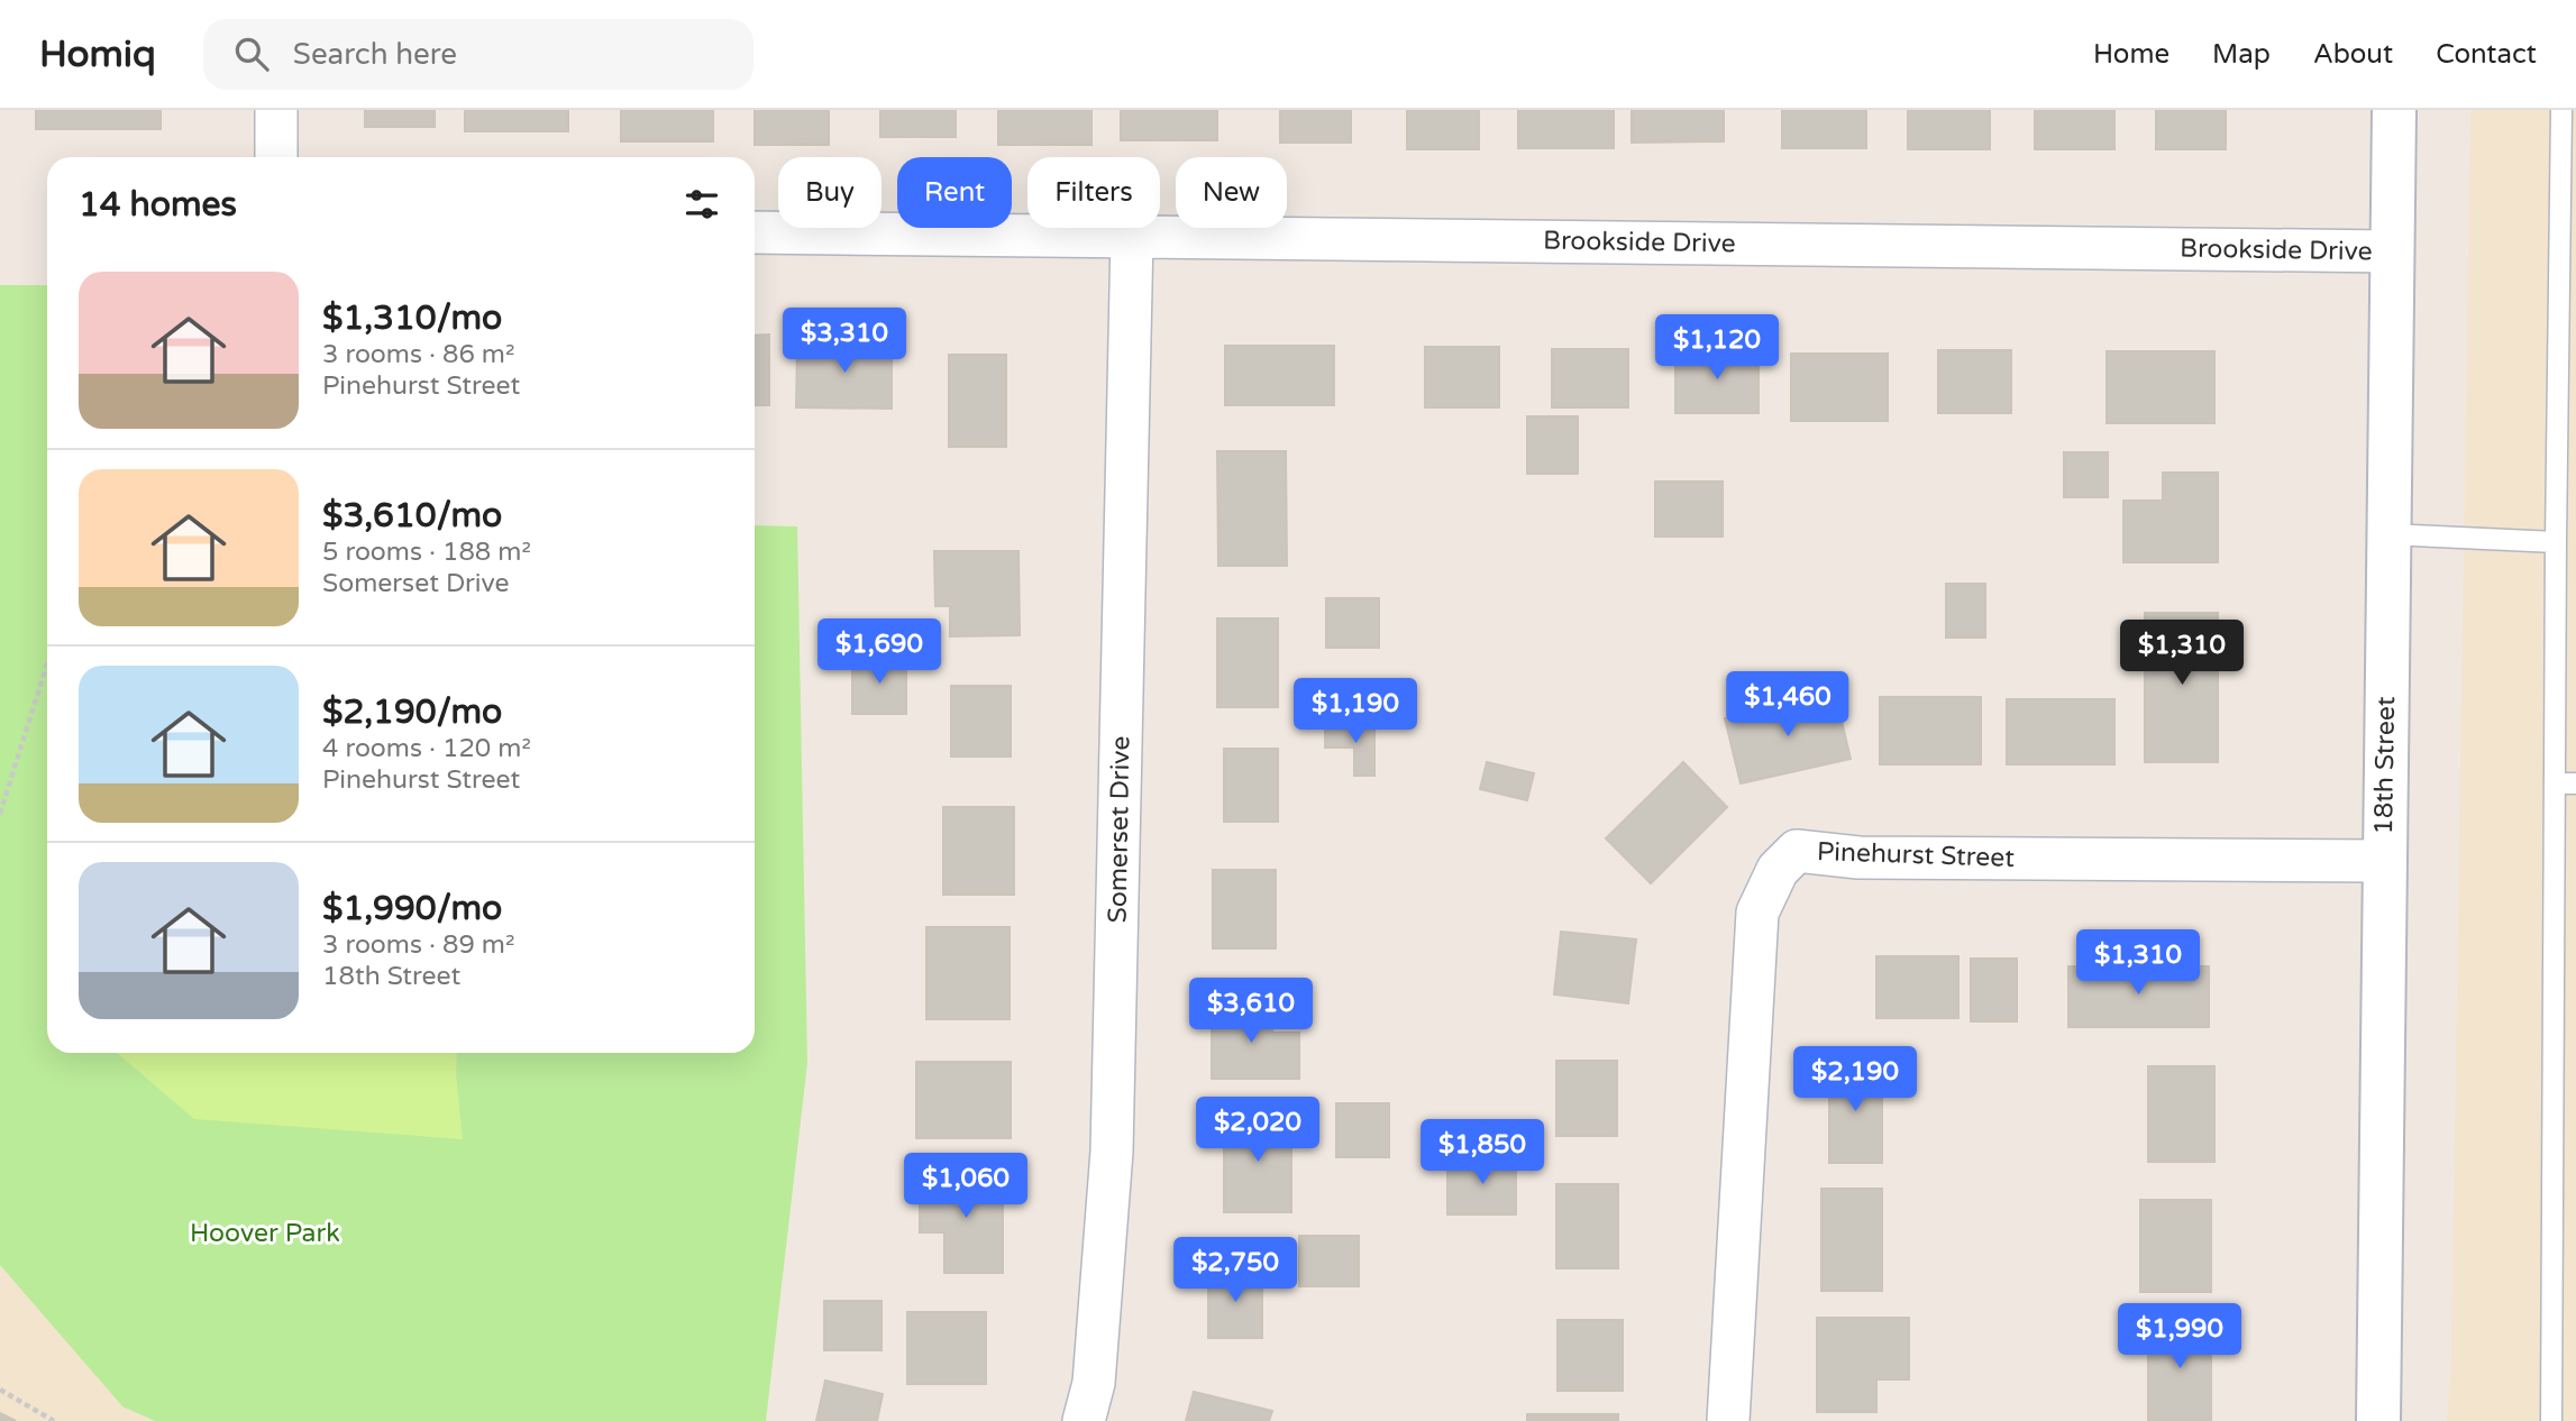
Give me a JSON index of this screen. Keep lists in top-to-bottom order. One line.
{"streets":{"street":["Brookside Drive","18th Street","Somerset Drive","Pinehurst Street"]},"crossings":[["Brookside Drive","18th Street"],["Brookside Drive","Somerset Drive"],["18th Street","Pinehurst Street"]],"parks":["Hoover Park"],"page":{"header":"Homiq","search":"Search here","nav":["Home","Map","About","Contact"],"chip":["Buy","Rent","Filters","New"],"heading":"14 homes","list":[{"name":"$1,310/mo","note":"3 rooms · 86 m² · Pinehurst Street"},{"name":"$3,610/mo","note":"5 rooms · 188 m² · Somerset Drive"},{"name":"$2,190/mo","note":"4 rooms · 120 m² · Pinehurst Street"},{"name":"$1,990/mo","note":"3 rooms · 89 m² · 18th Street"}],"price":["$3,310","$1,120","$1,690","$1,310","$1,460","$1,190","$1,310","$3,610","$2,190","$2,020","$1,850","$1,060","$2,750","$1,990"]}}
